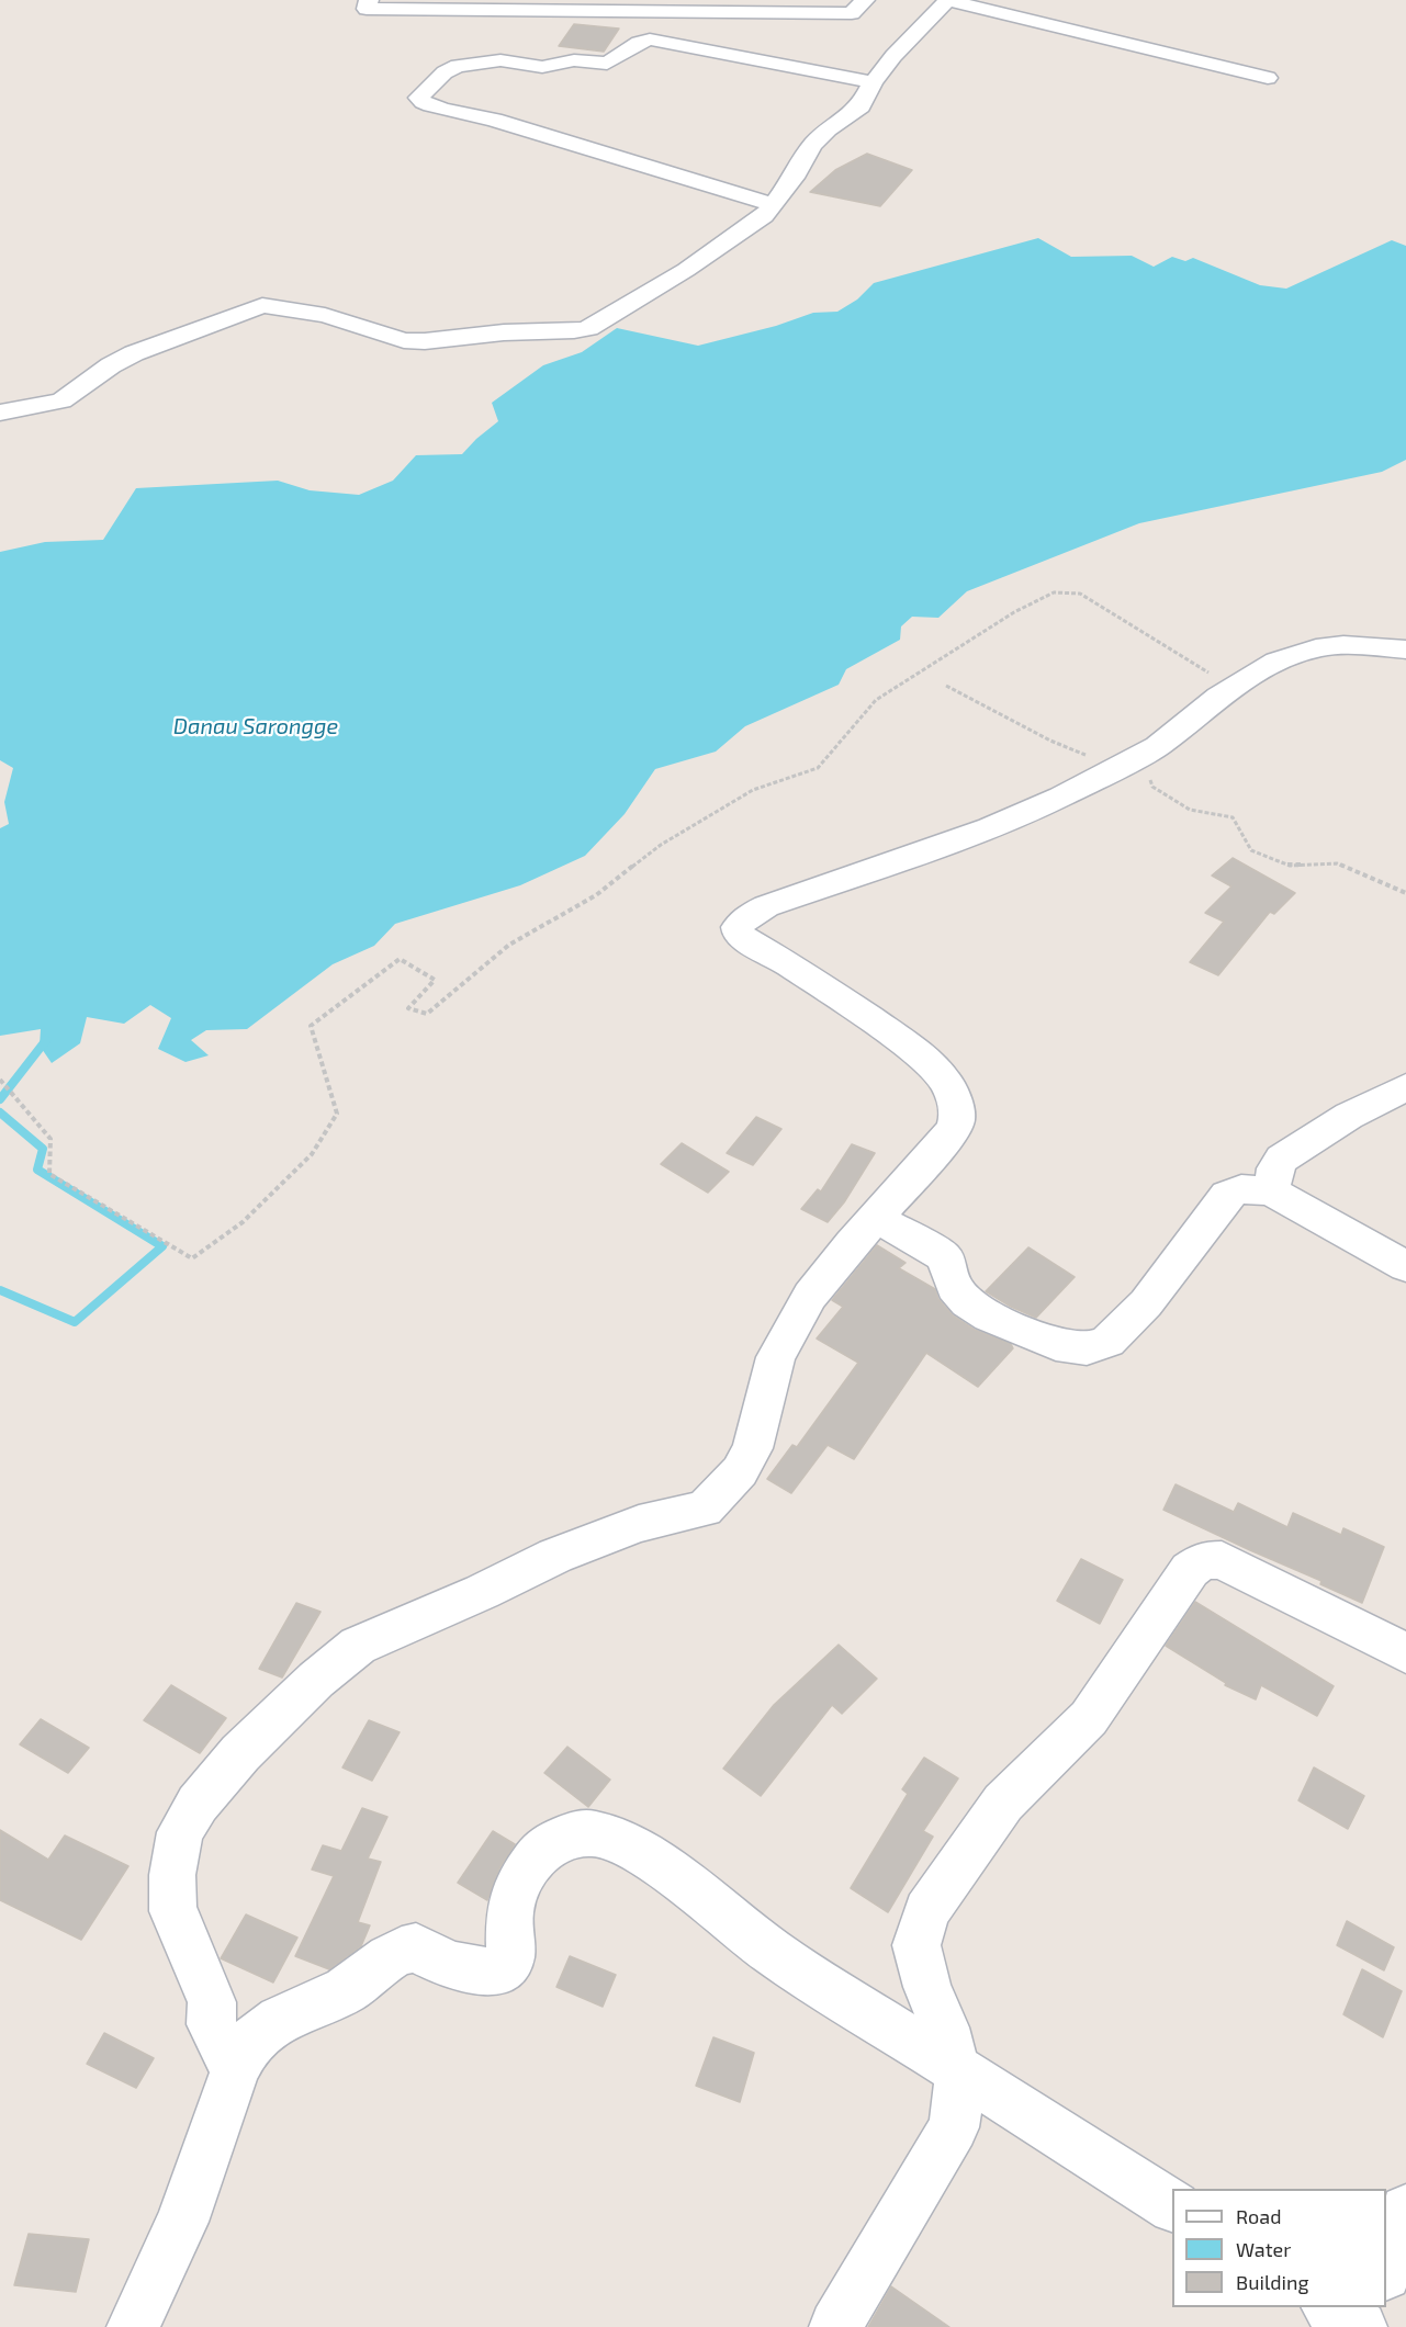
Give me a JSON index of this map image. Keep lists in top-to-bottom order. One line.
{"water":["Danau Sarongge"],"legend":["Road","Water","Building"]}
